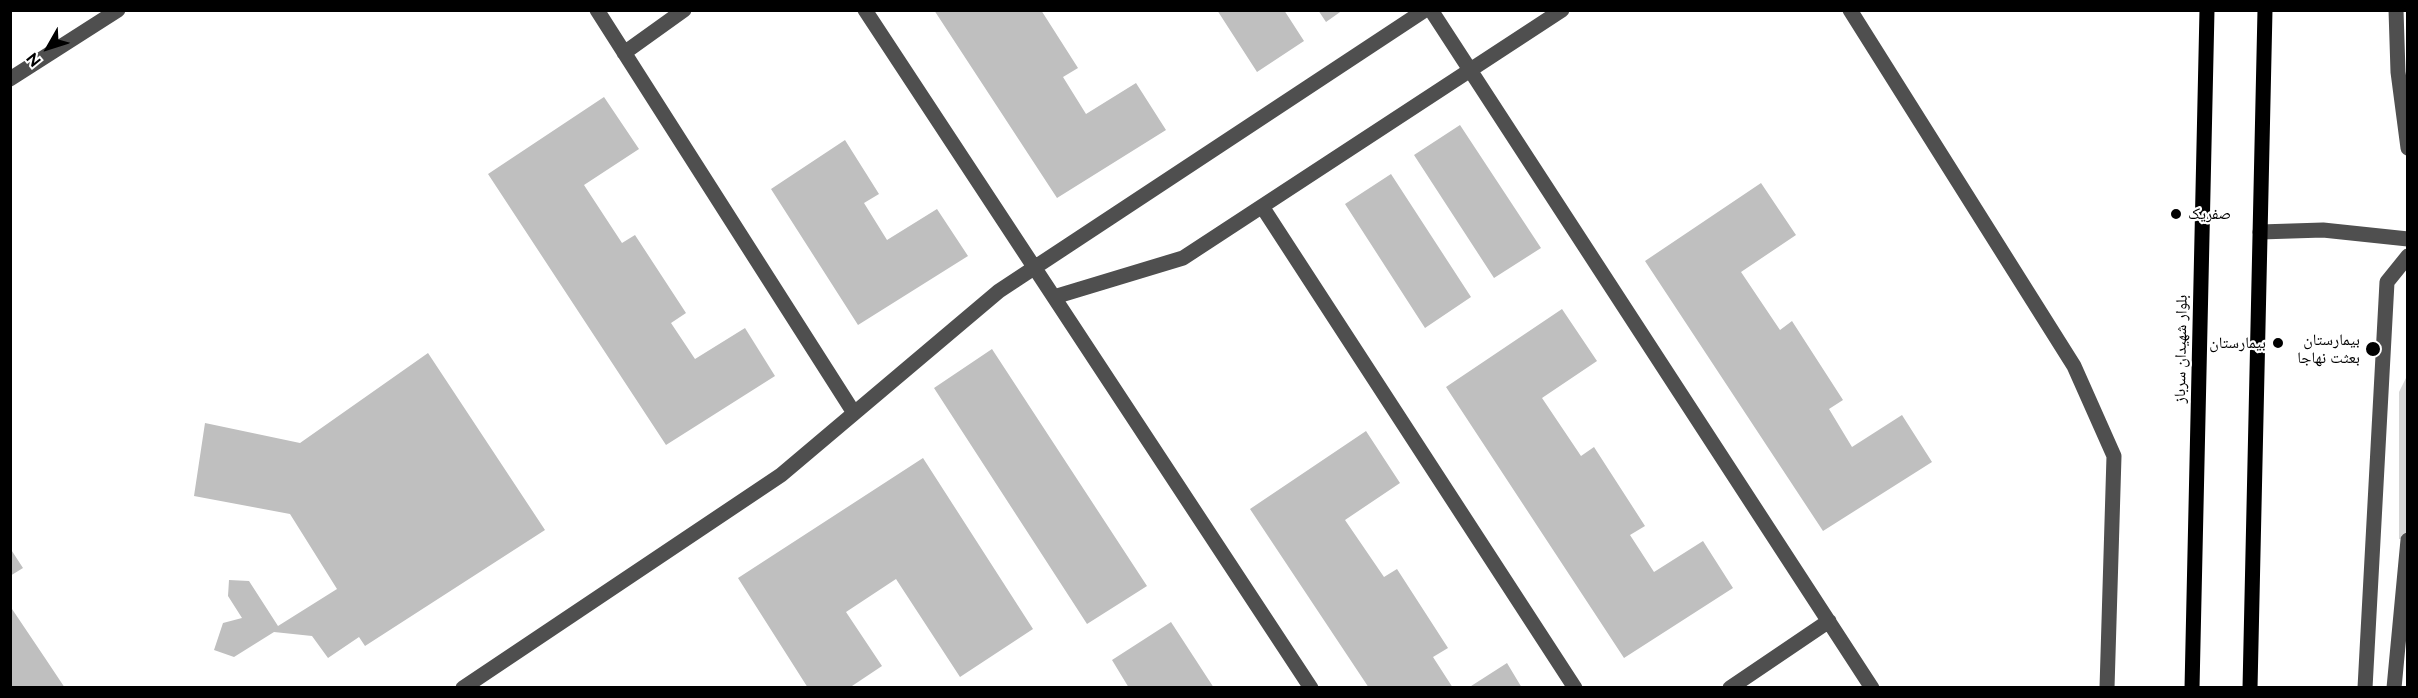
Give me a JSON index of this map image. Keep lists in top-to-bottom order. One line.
{"streets":{"main road":["بلوار شهیدان سرباز"]},"places":["صفریک","بیمارستان","بیمارستان بعثت نهاجا"],"north":"bottom left"}
